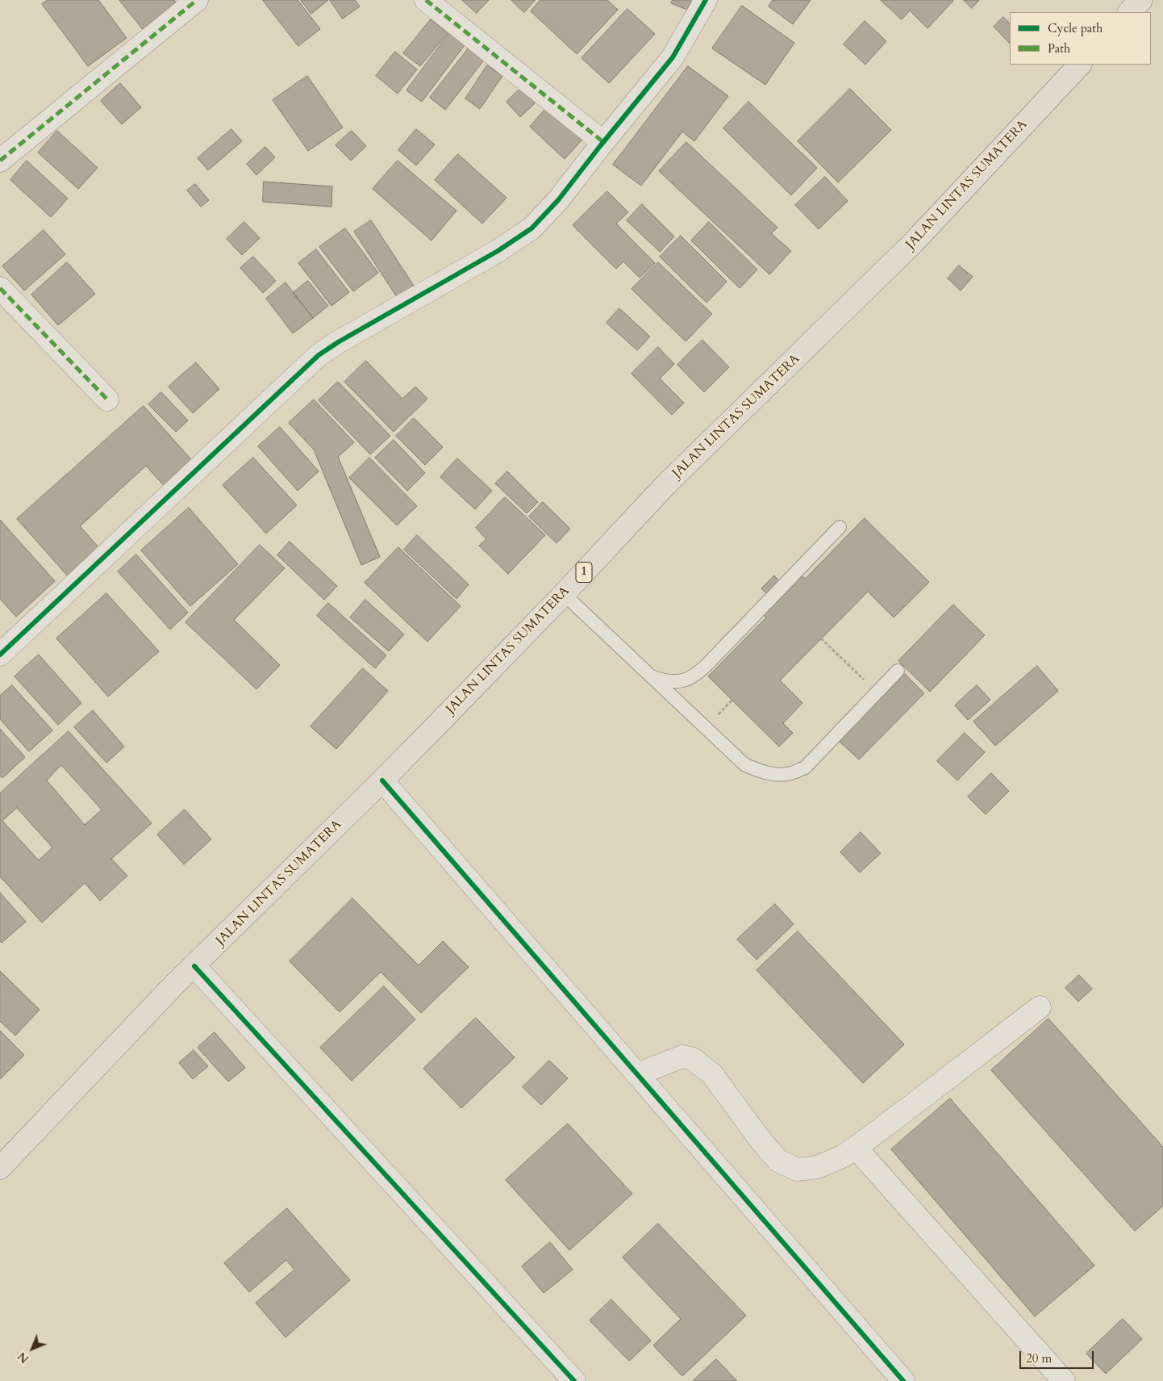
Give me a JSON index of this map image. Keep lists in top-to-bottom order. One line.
{"streets":{"highway":["JALAN LINTAS SUMATERA","1"]},"legend":["Cycle path","Path"],"scale_bar":"20 m","north":"bottom left"}
